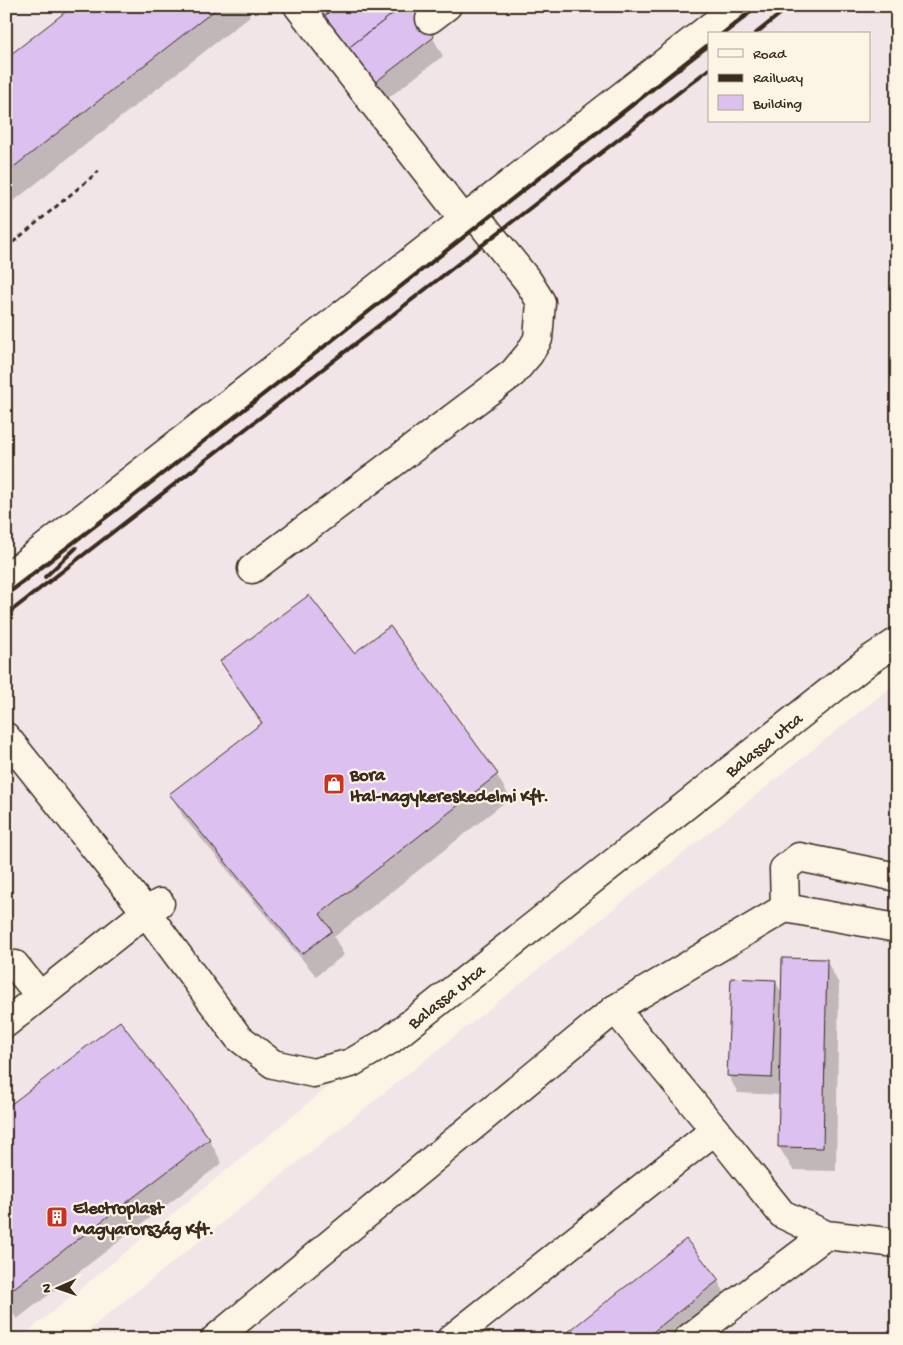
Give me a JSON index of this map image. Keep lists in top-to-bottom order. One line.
{"streets":{"street":["Balassa utca"]},"places":{"shop":["Bora Ital-nagykereskedelmi Kft."],"building":["Electroplast Magyarország Kft."]},"legend":["Road","Railway","Building"],"north":"left"}
